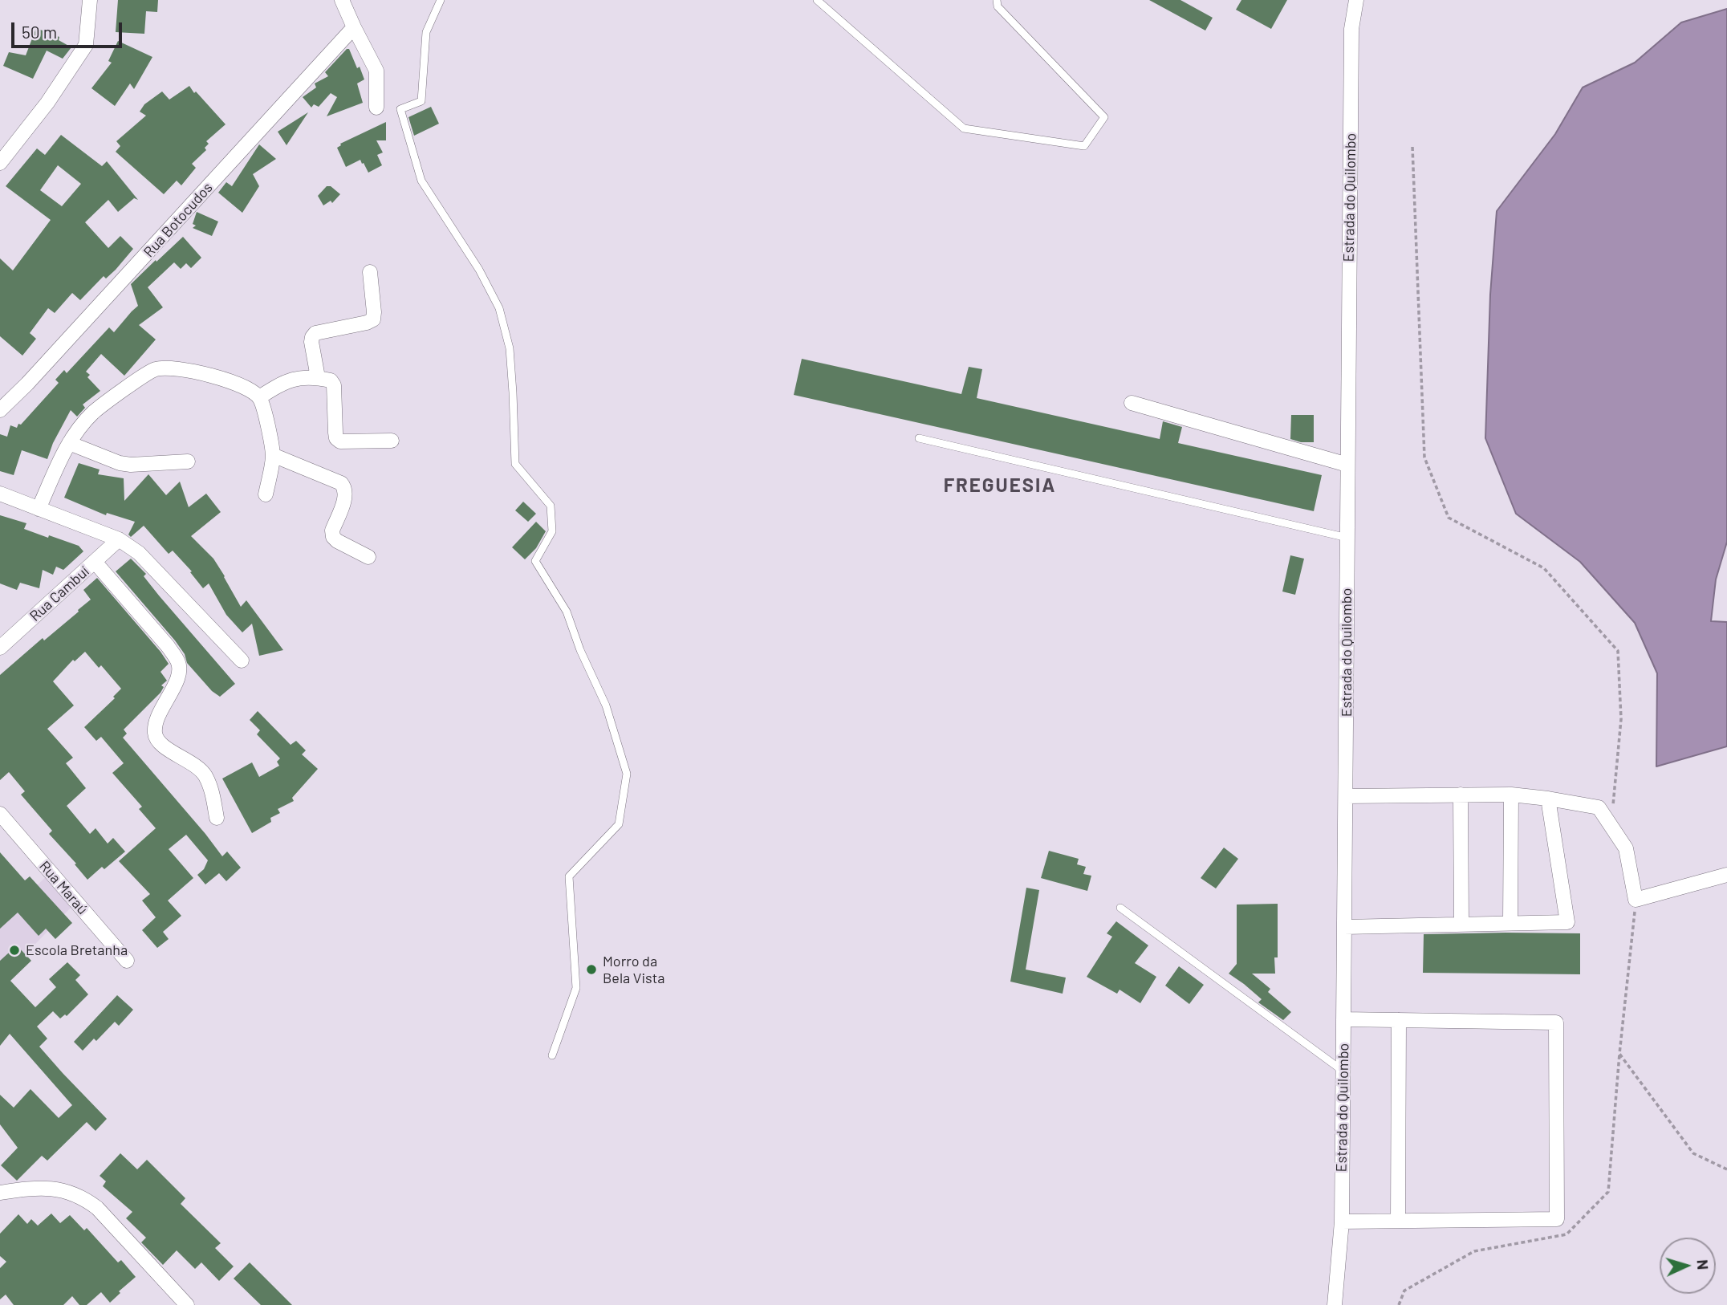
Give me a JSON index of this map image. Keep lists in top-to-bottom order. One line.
{"streets":{"street":["Estrada do Quilombo","Rua Botocudos","Rua Cambuí","Rua Maraú"]},"districts":["FREGUESIA"],"places":["Escola Bretanha","Morro da Bela Vista"],"scale_bar":"50 m","north":"right"}
